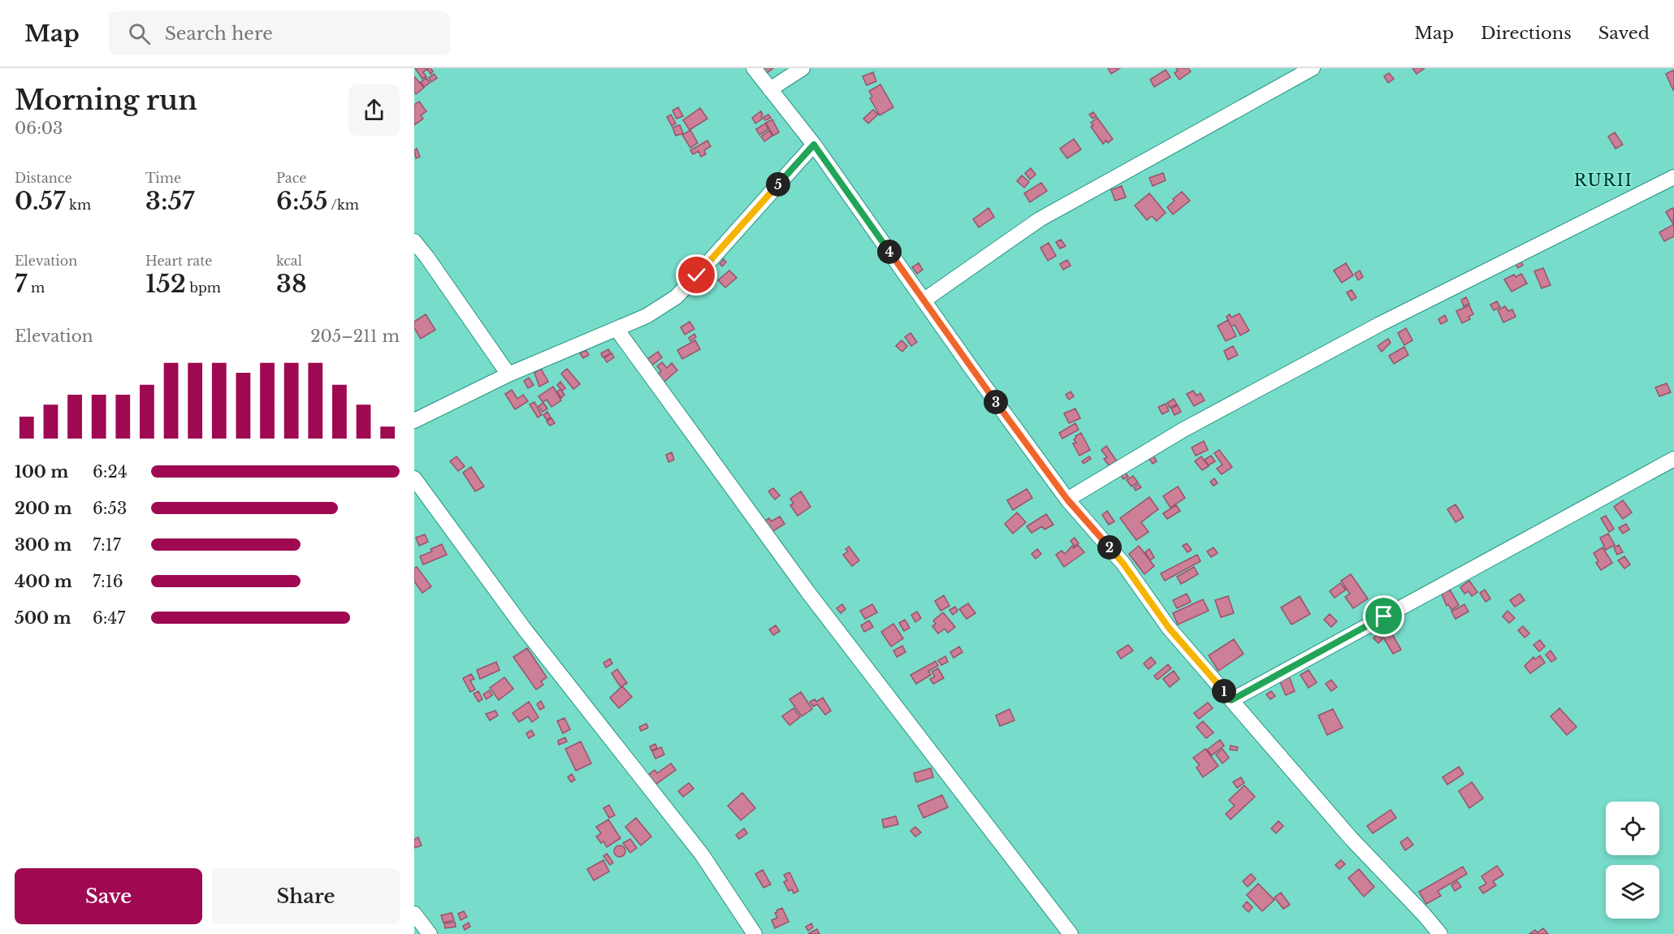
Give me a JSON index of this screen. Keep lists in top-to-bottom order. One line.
{"districts":["RURII"],"page":{"header":"Map","search":"Search here","nav":["Map","Directions","Saved"],"heading":["Morning run","06:03"],"stats":[["Distance","0.57 km"],["Time","3:57"],["Pace","6:55 /km"],["Elevation","7 m"],["Heart rate","152 bpm"],["kcal","38"]],"pins":["5","4","3","2","1"],"chart":["Elevation","205–211 m"],"list":[{"name":"100 m","note":"6:24"},{"name":"200 m","note":"6:53"},{"name":"300 m","note":"7:17"},{"name":"400 m","note":"7:16"},{"name":"500 m","note":"6:47"}],"buttons":["Save","Share"]}}
